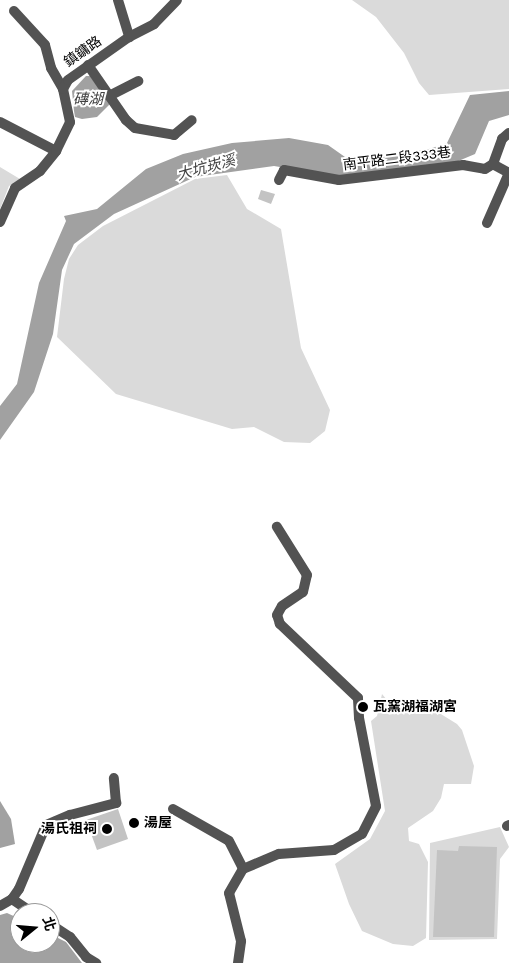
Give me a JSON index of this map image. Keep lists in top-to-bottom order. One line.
{"streets":{"street":["鎮鏞路","南平路二段333巷"]},"water":["磚湖","大坑崁溪"],"places":["瓦窯湖福湖宮","湯屋","湯氏祖祠"],"north":"right"}
